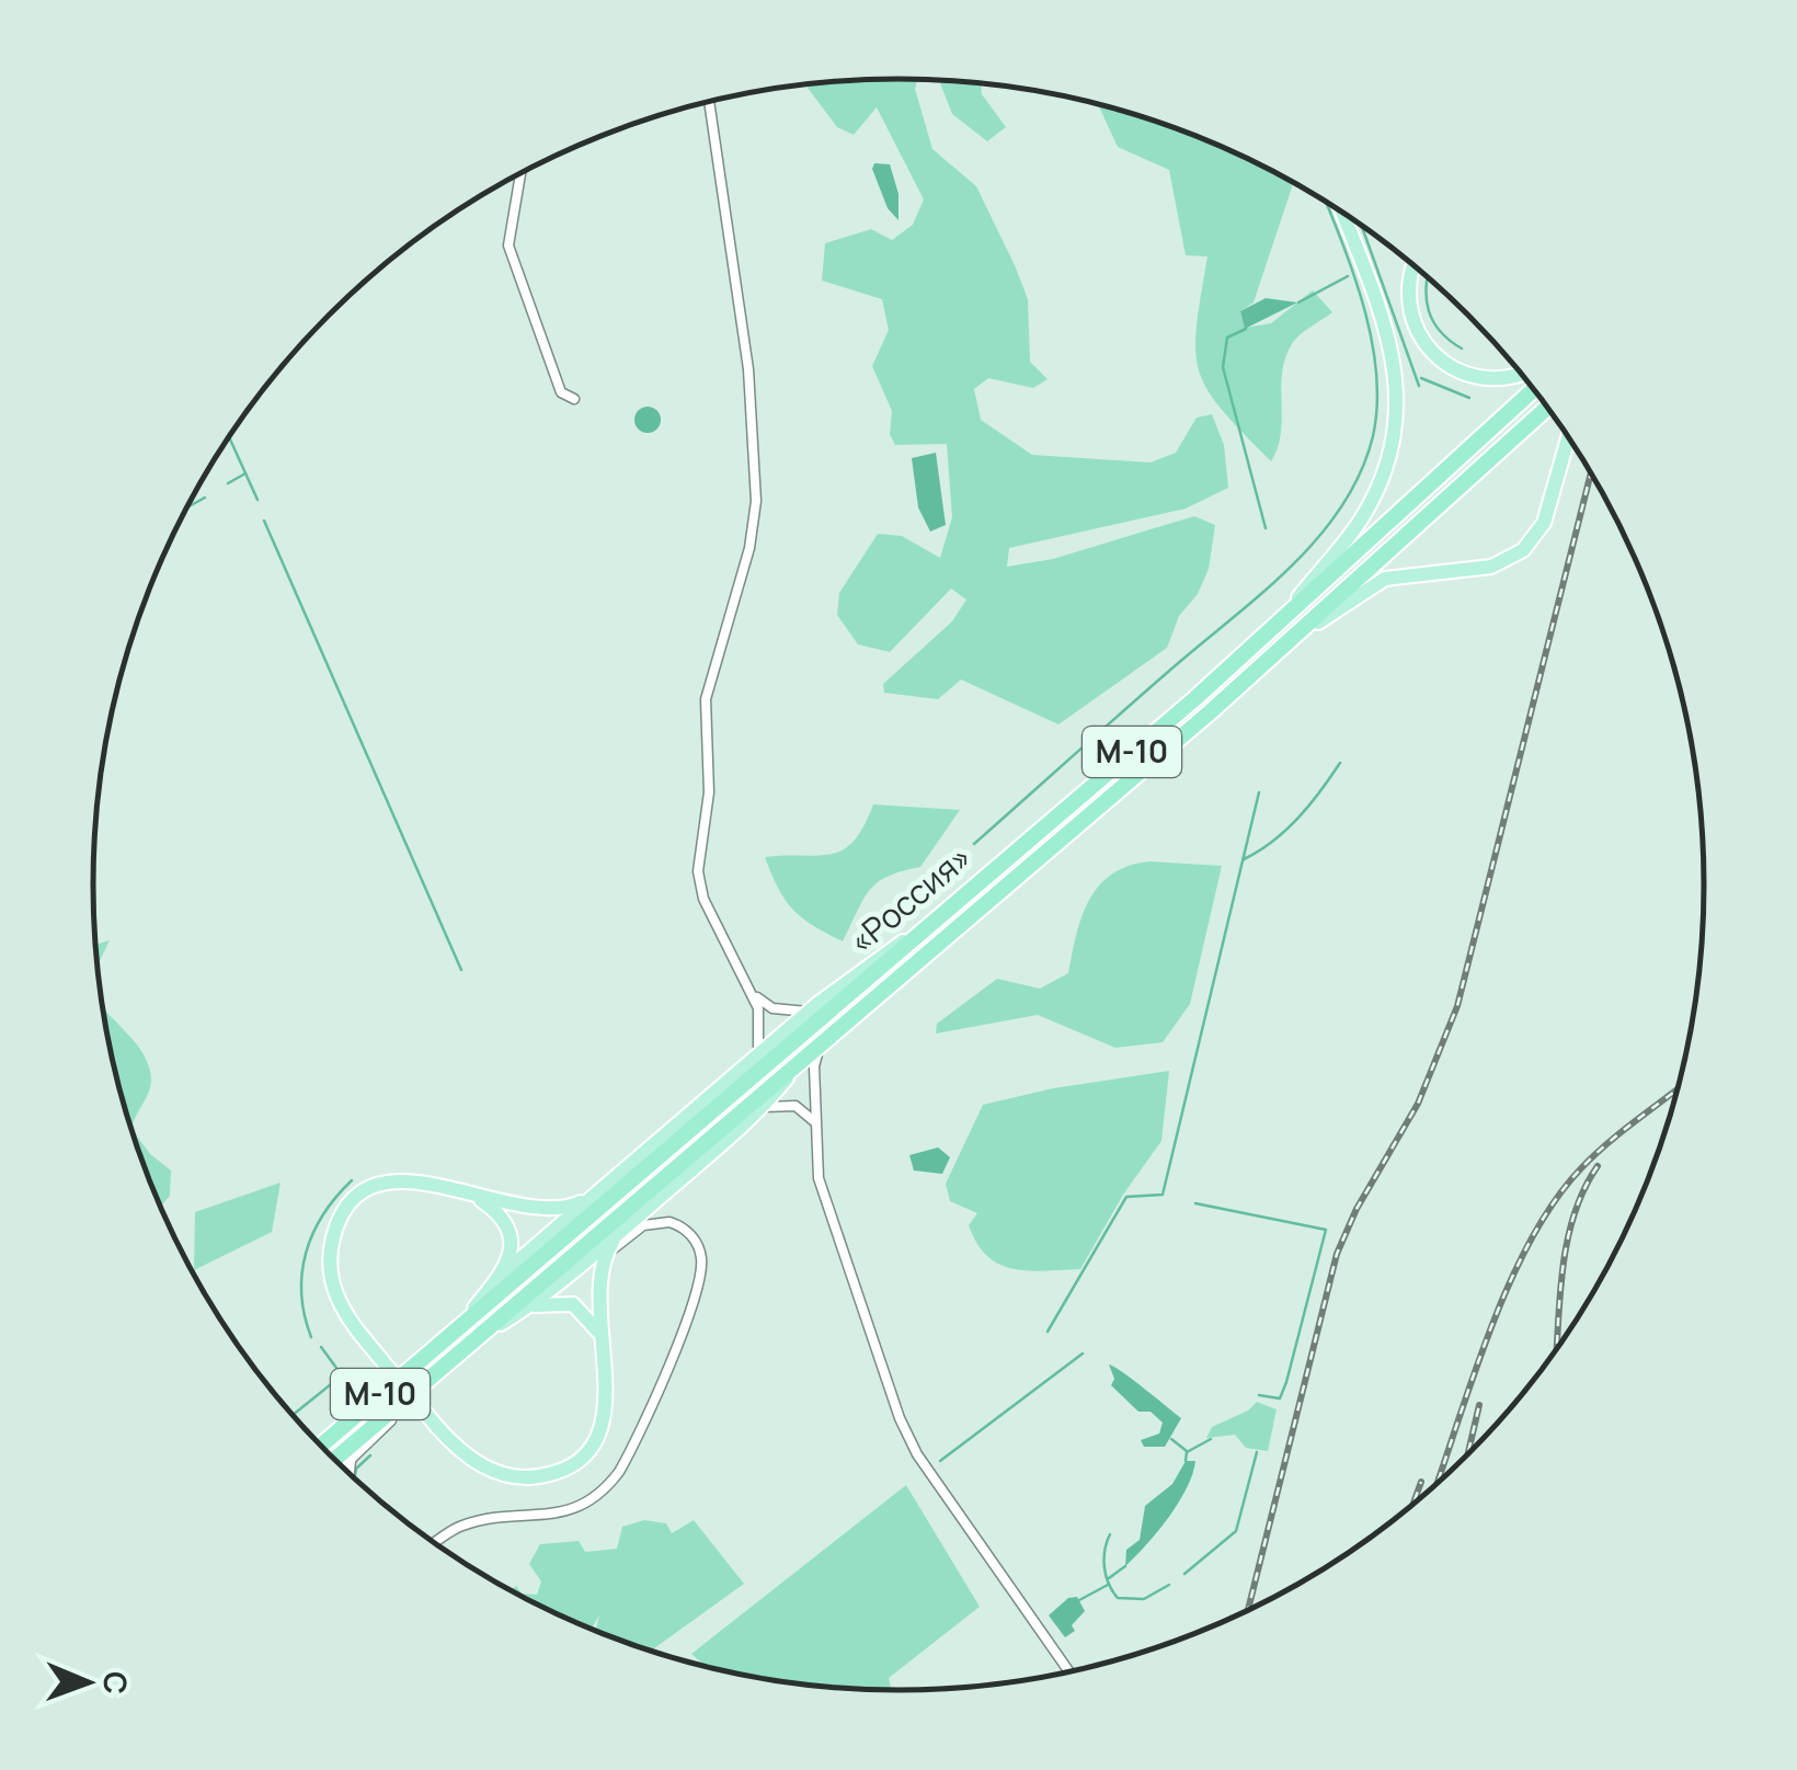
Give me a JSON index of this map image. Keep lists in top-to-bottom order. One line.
{"streets":{"highway":["М-10","«Россия»"]},"north":"right"}
